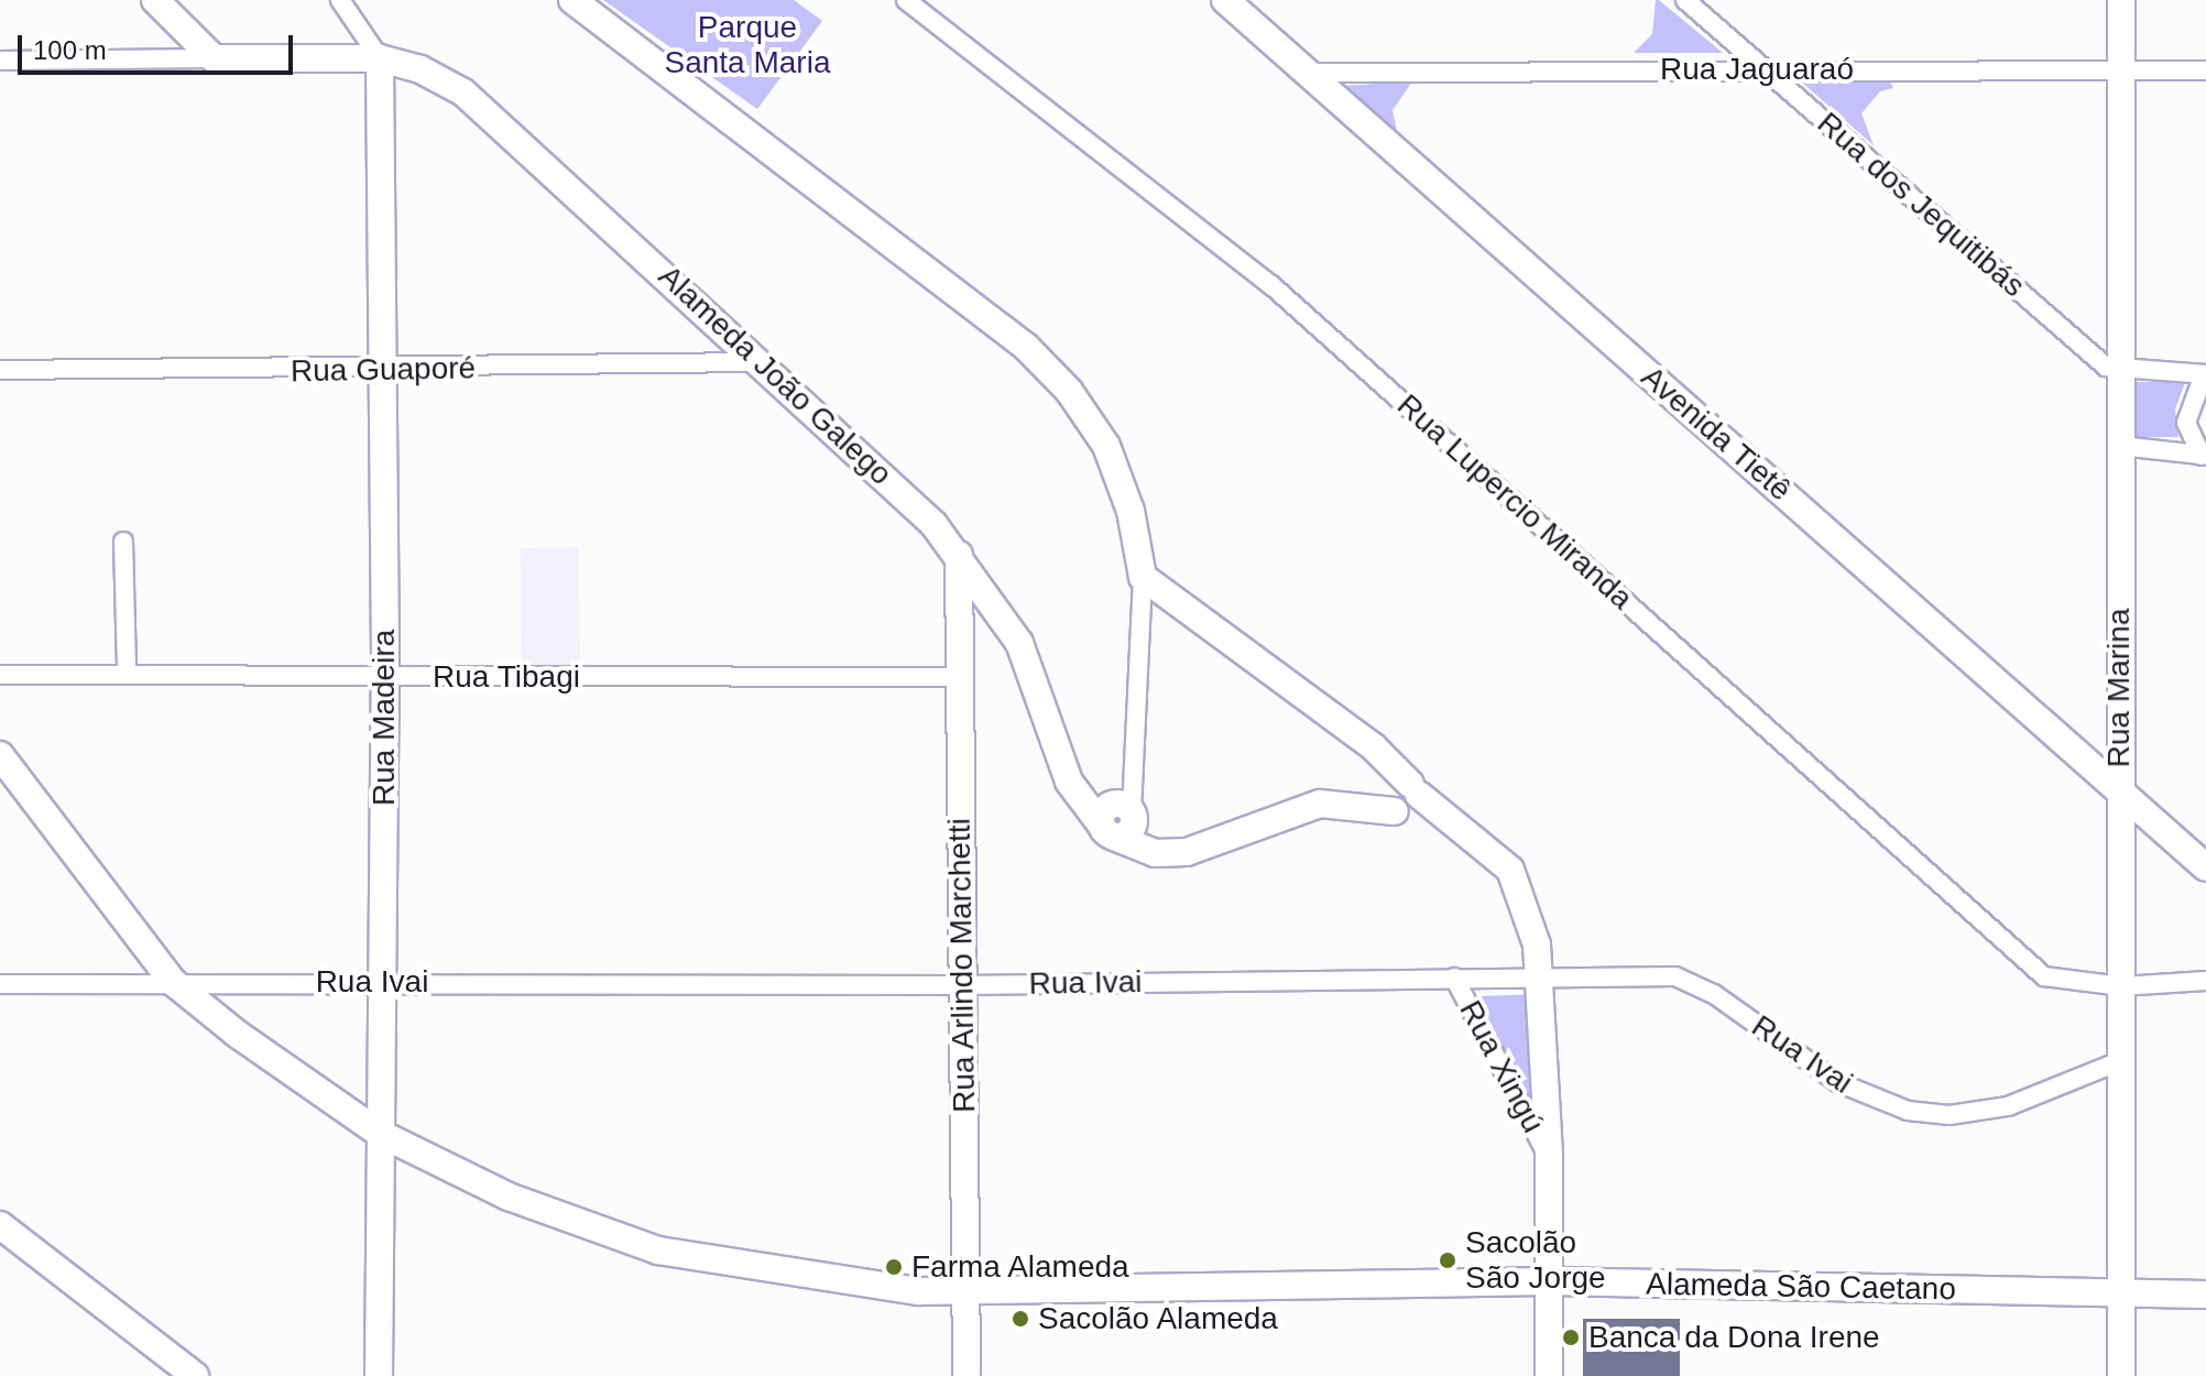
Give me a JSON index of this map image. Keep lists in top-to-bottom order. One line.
{"streets":{"street":["Rua Jaguaraó","Rua dos Jequitibás","Rua Guaporé","Alameda João Galego","Avenida Tietê","Rua Lupercio Miranda","Rua Tibagi","Rua Marina","Rua Madeira","Rua Arlindo Marchetti","Rua Ivai","Rua Xingú","Alameda São Caetano"]},"crossings":[["Rua Jaguaraó","Rua dos Jequitibás"],["Rua Jaguaraó","Avenida Tietê"],["Rua Jaguaraó","Rua Marina"],["Rua dos Jequitibás","Rua Marina"],["Rua Guaporé","Alameda João Galego"],["Rua Guaporé","Rua Madeira"],["Alameda João Galego","Rua Madeira"],["Alameda João Galego","Rua Arlindo Marchetti"],["Avenida Tietê","Rua Marina"],["Rua Lupercio Miranda","Rua Marina"],["Rua Tibagi","Rua Madeira"],["Rua Tibagi","Rua Arlindo Marchetti"],["Rua Marina","Rua Ivai"],["Rua Marina","Alameda São Caetano"],["Rua Madeira","Rua Ivai"],["Rua Madeira","Alameda São Caetano"],["Rua Arlindo Marchetti","Rua Ivai"],["Rua Arlindo Marchetti","Alameda São Caetano"],["Rua Ivai","Rua Xingú"],["Rua Ivai","Alameda São Caetano"],["Rua Xingú","Alameda São Caetano"]],"parks":["Parque Santa Maria"],"places":["Sacolão São Jorge","Farma Alameda","Sacolão Alameda","Banca da Dona Irene"],"scale_bar":"100 m"}
